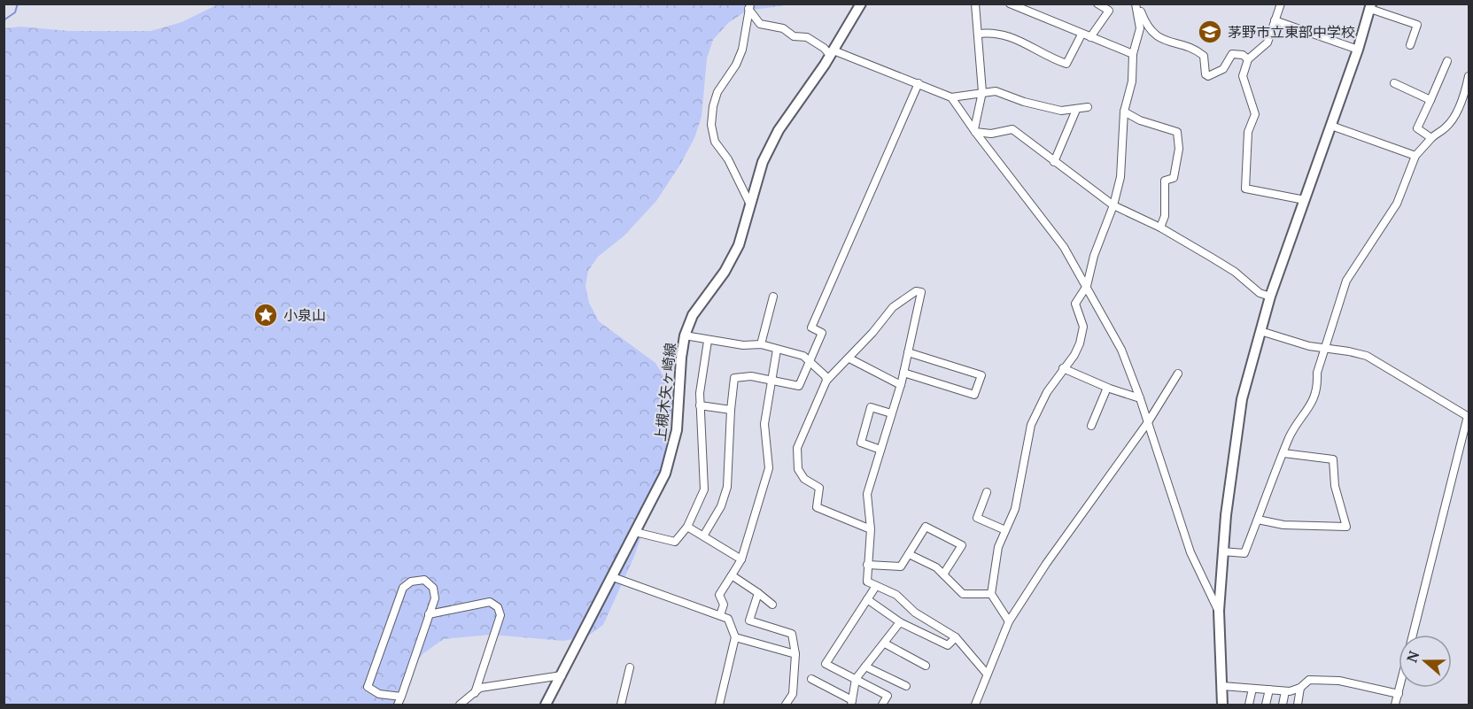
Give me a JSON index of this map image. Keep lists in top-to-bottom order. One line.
{"streets":{"main road":["上槻木矢ヶ崎線"]},"places":{"school or university":["茅野市立東部中学校"],"place":["小泉山"]},"north":"left"}
